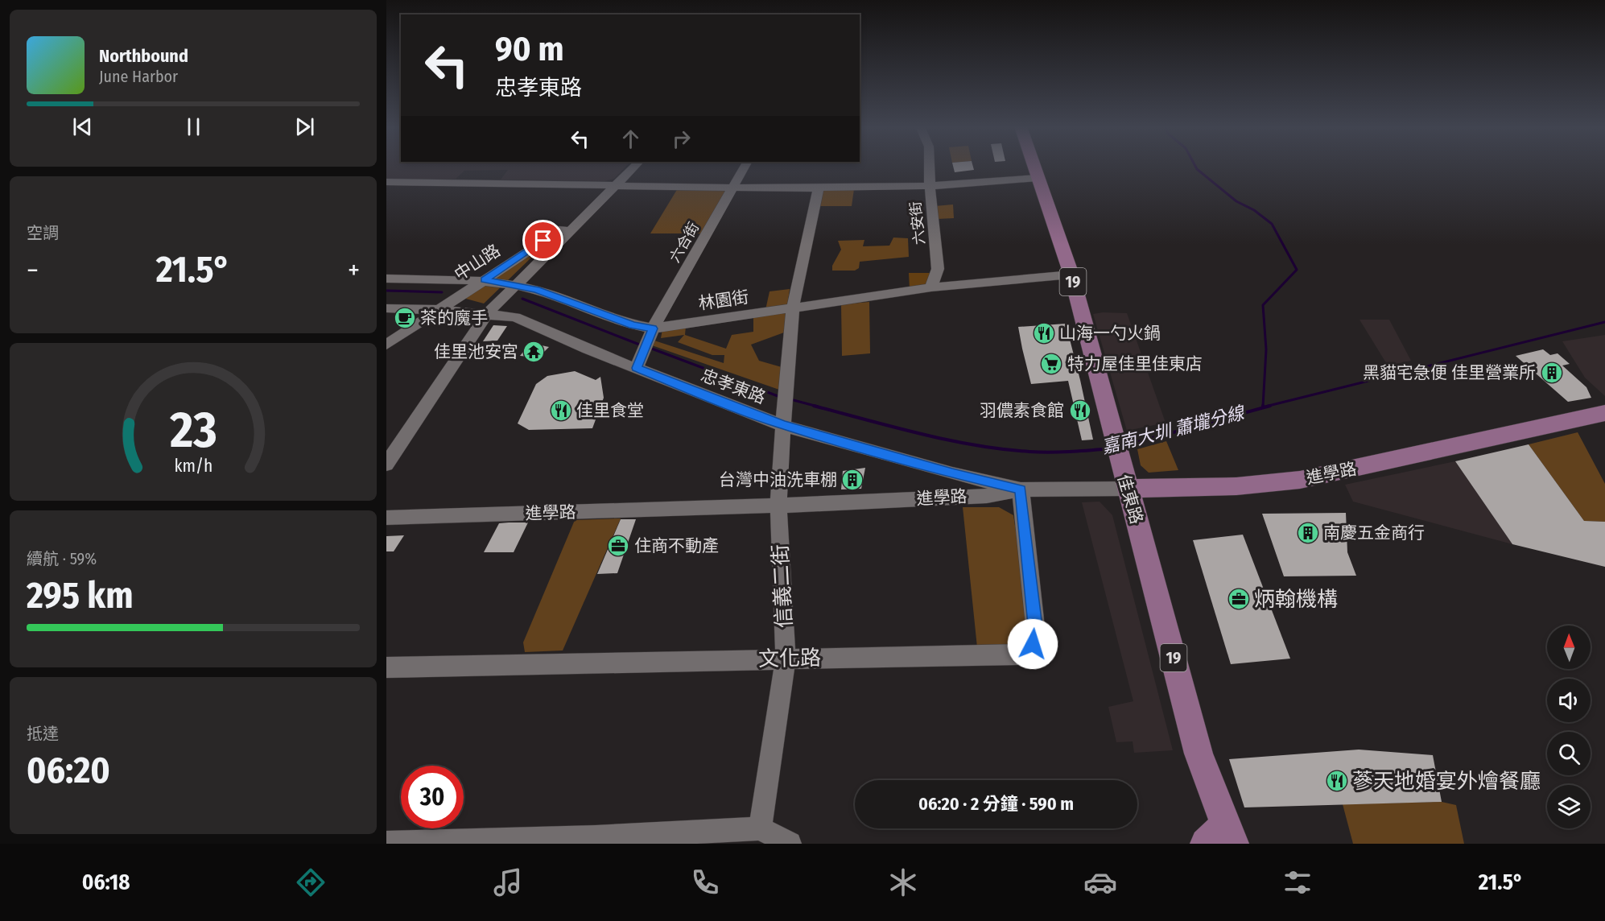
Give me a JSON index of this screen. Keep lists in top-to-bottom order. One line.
{"streets":{"main road":["19","進學路","佳東路"],"street":["六安街","六合街","中山路","林園街","忠孝東路","信義二街","文化路"]},"crossings":[["六安街","林園街"],["六合街","林園街"],["六合街","忠孝東路"],["中山路","林園街"],["中山路","忠孝東路"],["林園街","佳東路"],["林園街","信義二街"],["忠孝東路","進學路"],["忠孝東路","信義二街"],["忠孝東路","文化路"],["進學路","佳東路"],["進學路","信義二街"],["進學路","文化路"],["信義二街","文化路"]],"water":["嘉南大圳 蕭壠分線"],"places":{"cafe":["茶的魔手"],"restaurant":["山海一勺火鍋","佳里食堂","羽儂素食館","蔘天地婚宴外燴餐廳"],"temple":["佳里池安宮"],"supermarket":["特力屋佳里佳東店"],"building":["黑貓宅急便 佳里營業所","台灣中油洗車棚","南慶五金商行"],"office":["住商不動產","炳翰機構"]},"north":"top","page":{"turn":["90 m","忠孝東路"],"song":["Northbound","June Harbor"],"tile":["空調",["續航 · 59%","295 km"],["抵達","06:20"]],"heat":["−","21.5°","+"],"limit":"30","trip":"06:20 · 2 分鐘 · 590 m","tabs":["06:18","21.5°"],"gauge":["23","km/h"]}}
